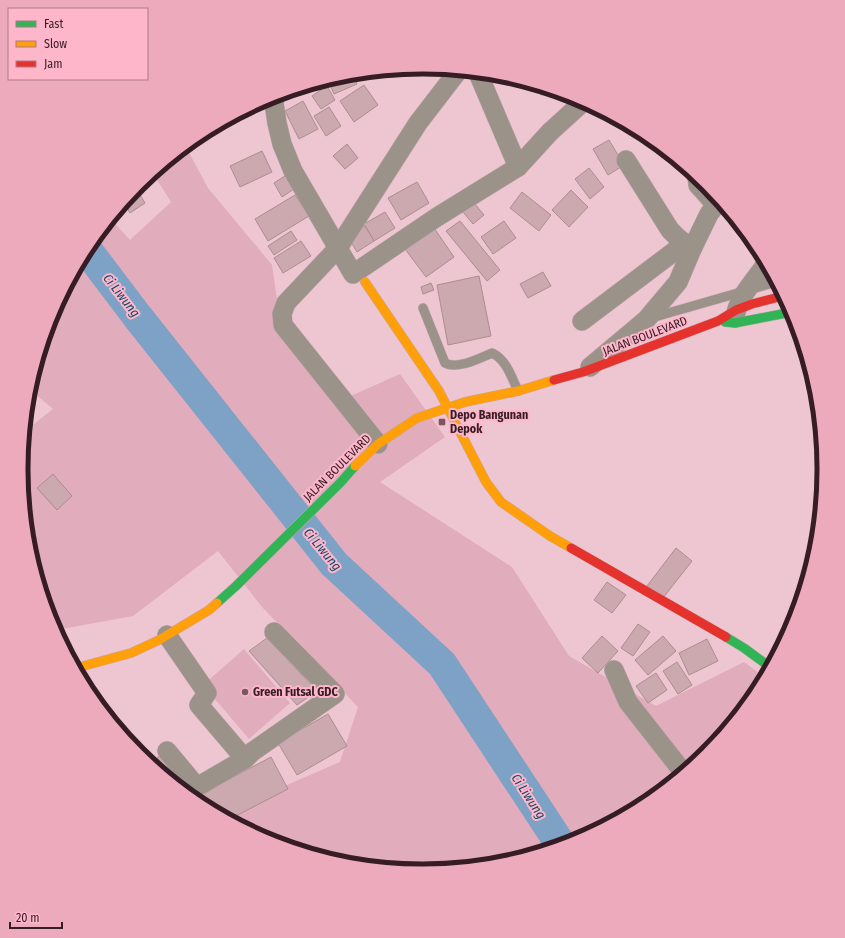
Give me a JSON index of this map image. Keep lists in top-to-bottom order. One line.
{"streets":{"main road":["JALAN BOULEVARD"]},"water":["Ci Liwung"],"places":{"transit":["Depo Bangunan Depok"],"other":["Green Futsal GDC"]},"legend":["Fast","Slow","Jam"],"scale_bar":"20 m"}
